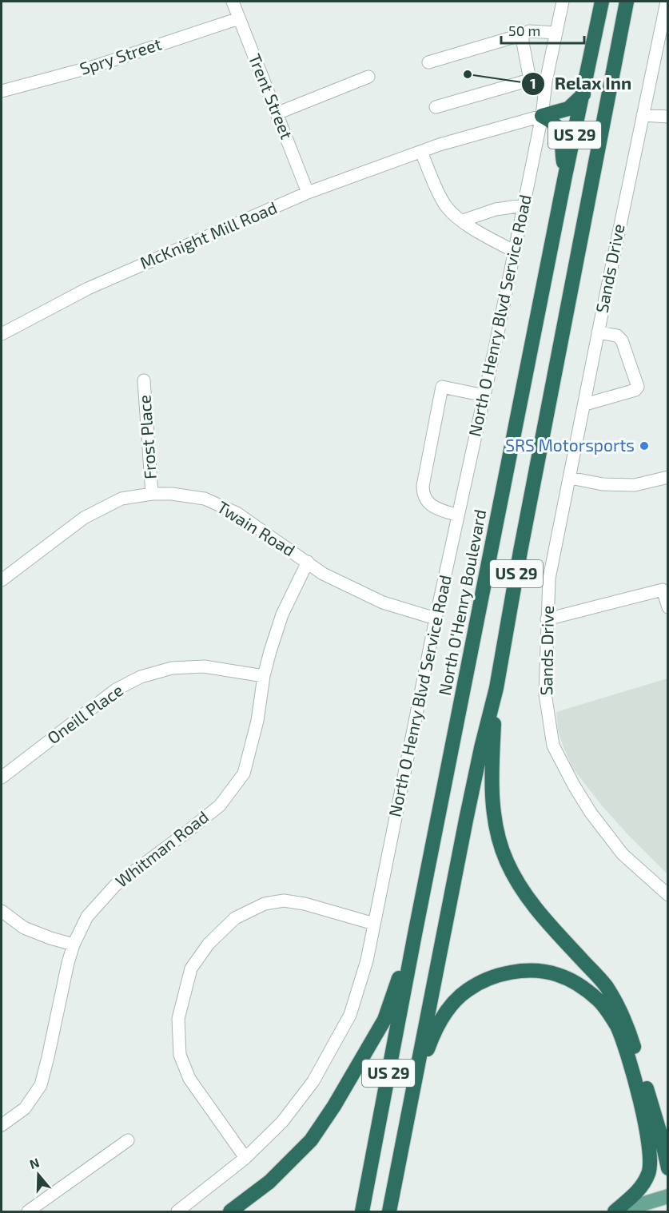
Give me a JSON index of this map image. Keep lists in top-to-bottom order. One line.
{"streets":{"highway":["US 29","North O'Henry Boulevard"],"street":["Spry Street","Trent Street","McKnight Mill Road","Sands Drive","North O Henry Blvd Service Road","Frost Place","Twain Road","Oneill Place","Whitman Road"]},"crossings":[["Spry Street","Trent Street"],["Trent Street","McKnight Mill Road"],["McKnight Mill Road","North O Henry Blvd Service Road"],["North O Henry Blvd Service Road","Twain Road"],["Frost Place","Twain Road"],["Twain Road","Whitman Road"],["Oneill Place","Whitman Road"]],"places":["Relax Inn","SRS Motorsports"],"scale_bar":"50 m","north":"top"}
